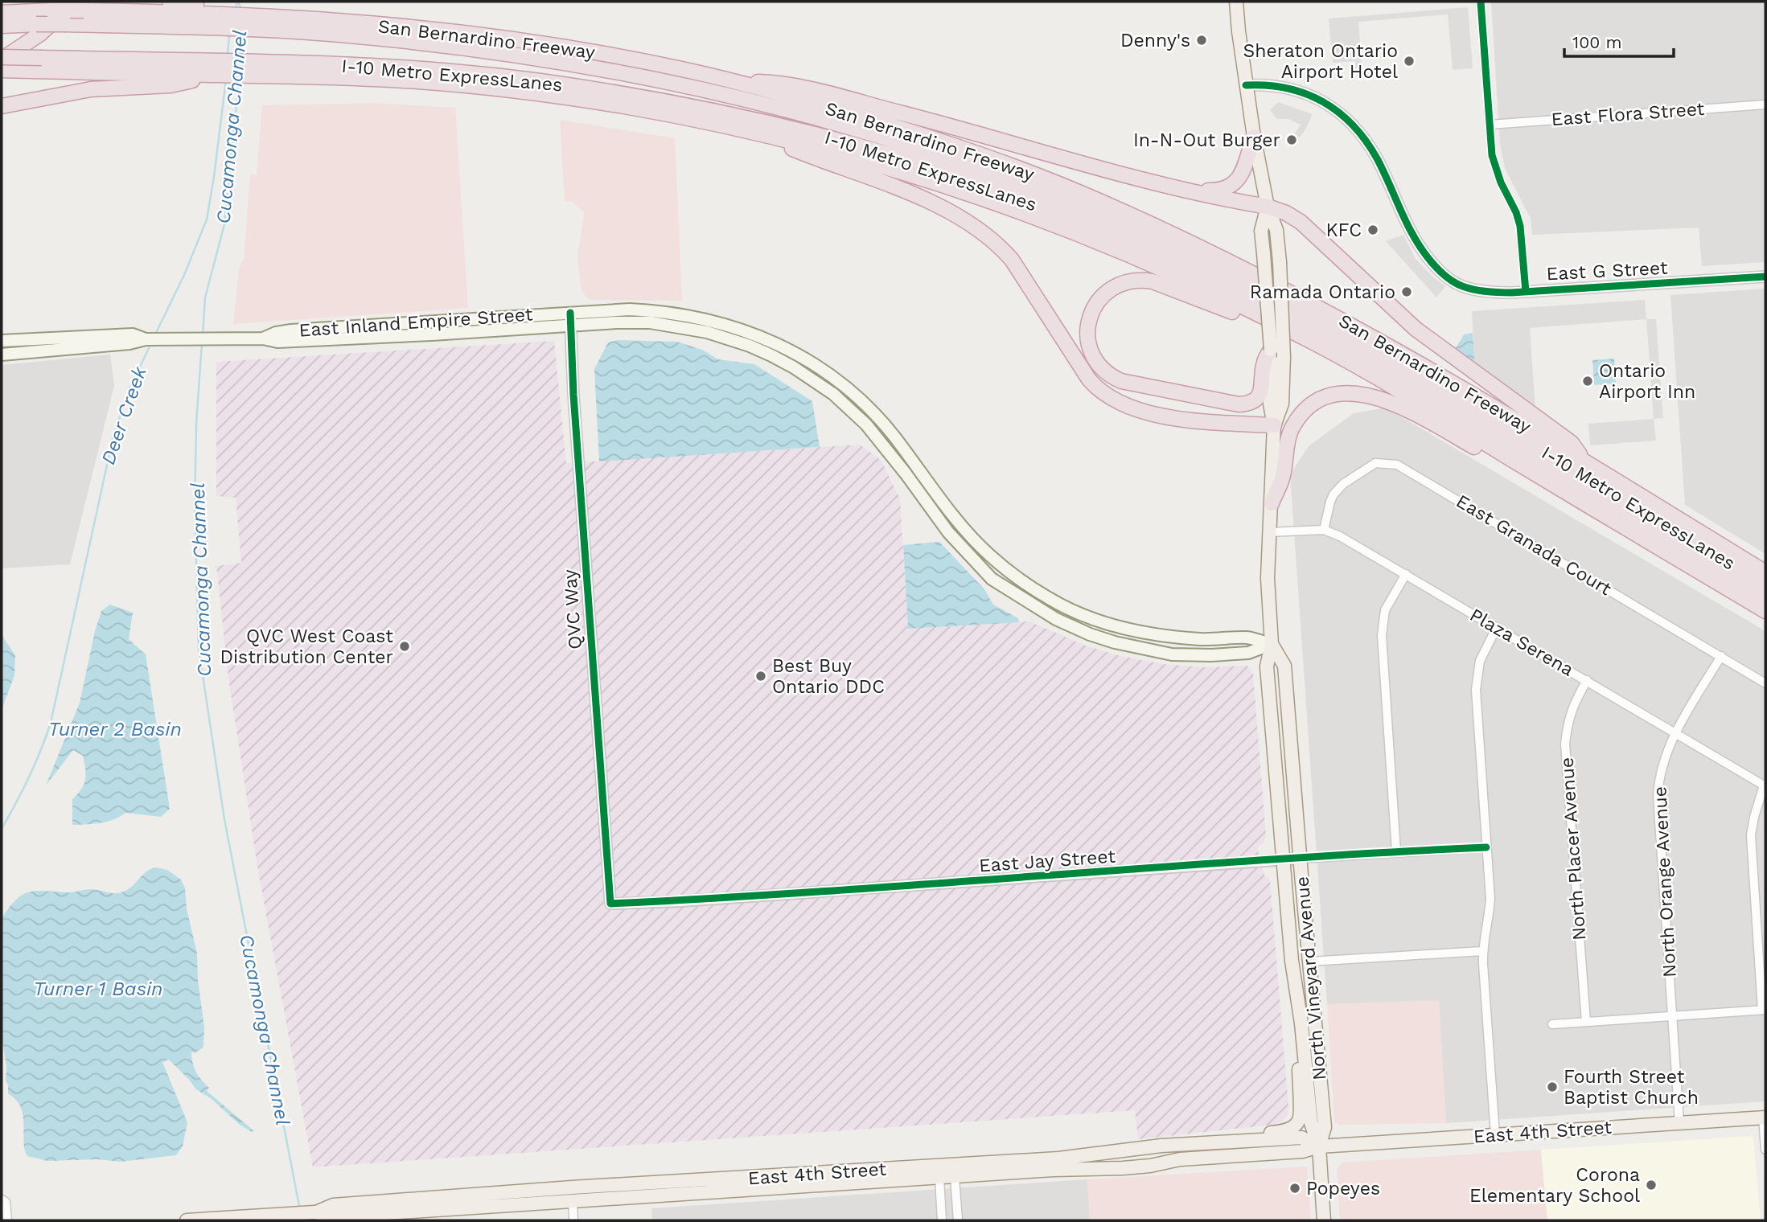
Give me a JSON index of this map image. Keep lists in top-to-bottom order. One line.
{"streets":{"highway":["San Bernardino Freeway","I-10 Metro ExpressLanes"],"main road":["East Inland Empire Street","North Vineyard Avenue","East 4th Street"],"street":["East Flora Street","East G Street","East Granada Court","QVC Way","Plaza Serena","North Placer Avenue","East Jay Street","North Orange Avenue"]},"crossings":[["San Bernardino Freeway","I-10 Metro ExpressLanes"],["East G Street","North Vineyard Avenue"],["East Inland Empire Street","QVC Way"],["East Inland Empire Street","North Vineyard Avenue"],["East Granada Court","Plaza Serena"],["East Granada Court","North Orange Avenue"],["QVC Way","East Jay Street"],["Plaza Serena","North Placer Avenue"],["Plaza Serena","North Orange Avenue"],["Plaza Serena","North Vineyard Avenue"],["East Jay Street","North Vineyard Avenue"],["North Orange Avenue","East 4th Street"],["North Vineyard Avenue","East 4th Street"]],"water":["Cucamonga Channel","Deer Creek","Turner 2 Basin","Turner 1 Basin"],"places":["Denny's","Sheraton Ontario Airport Hotel","In-N-Out Burger","KFC","Ramada Ontario","Ontario Airport Inn","QVC West Coast Distribution Center","Best Buy Ontario DDC","Fourth Street Baptist Church","Corona Elementary School","Popeyes"],"scale_bar":"100 m"}
